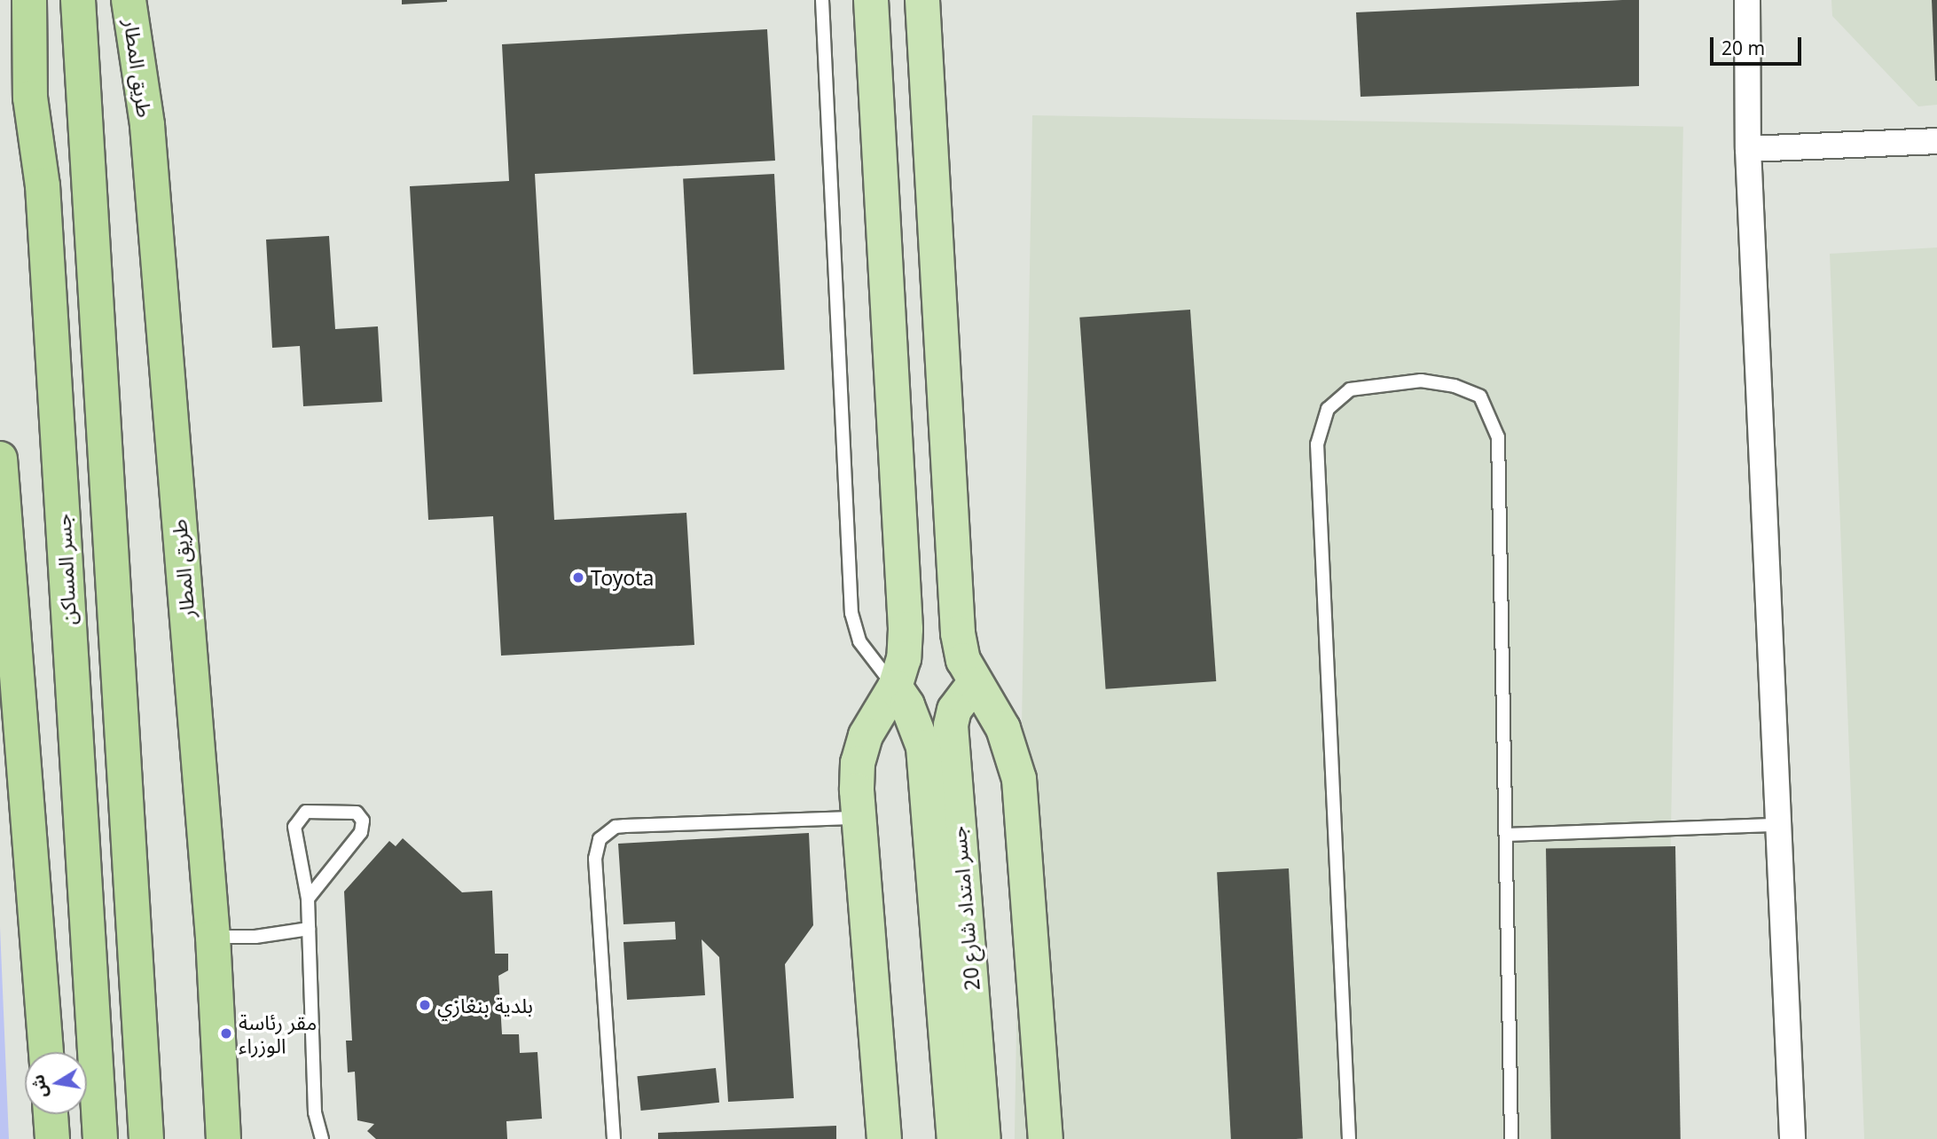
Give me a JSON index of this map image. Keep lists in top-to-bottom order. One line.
{"streets":{"highway":["طريق المطار","جسر المساكن"],"main road":["جسر امتداد شارع 20"]},"places":["Toyota","بلدية بنغازي","مقر رئاسة الوزراء"],"scale_bar":"20 m","north":"left"}
